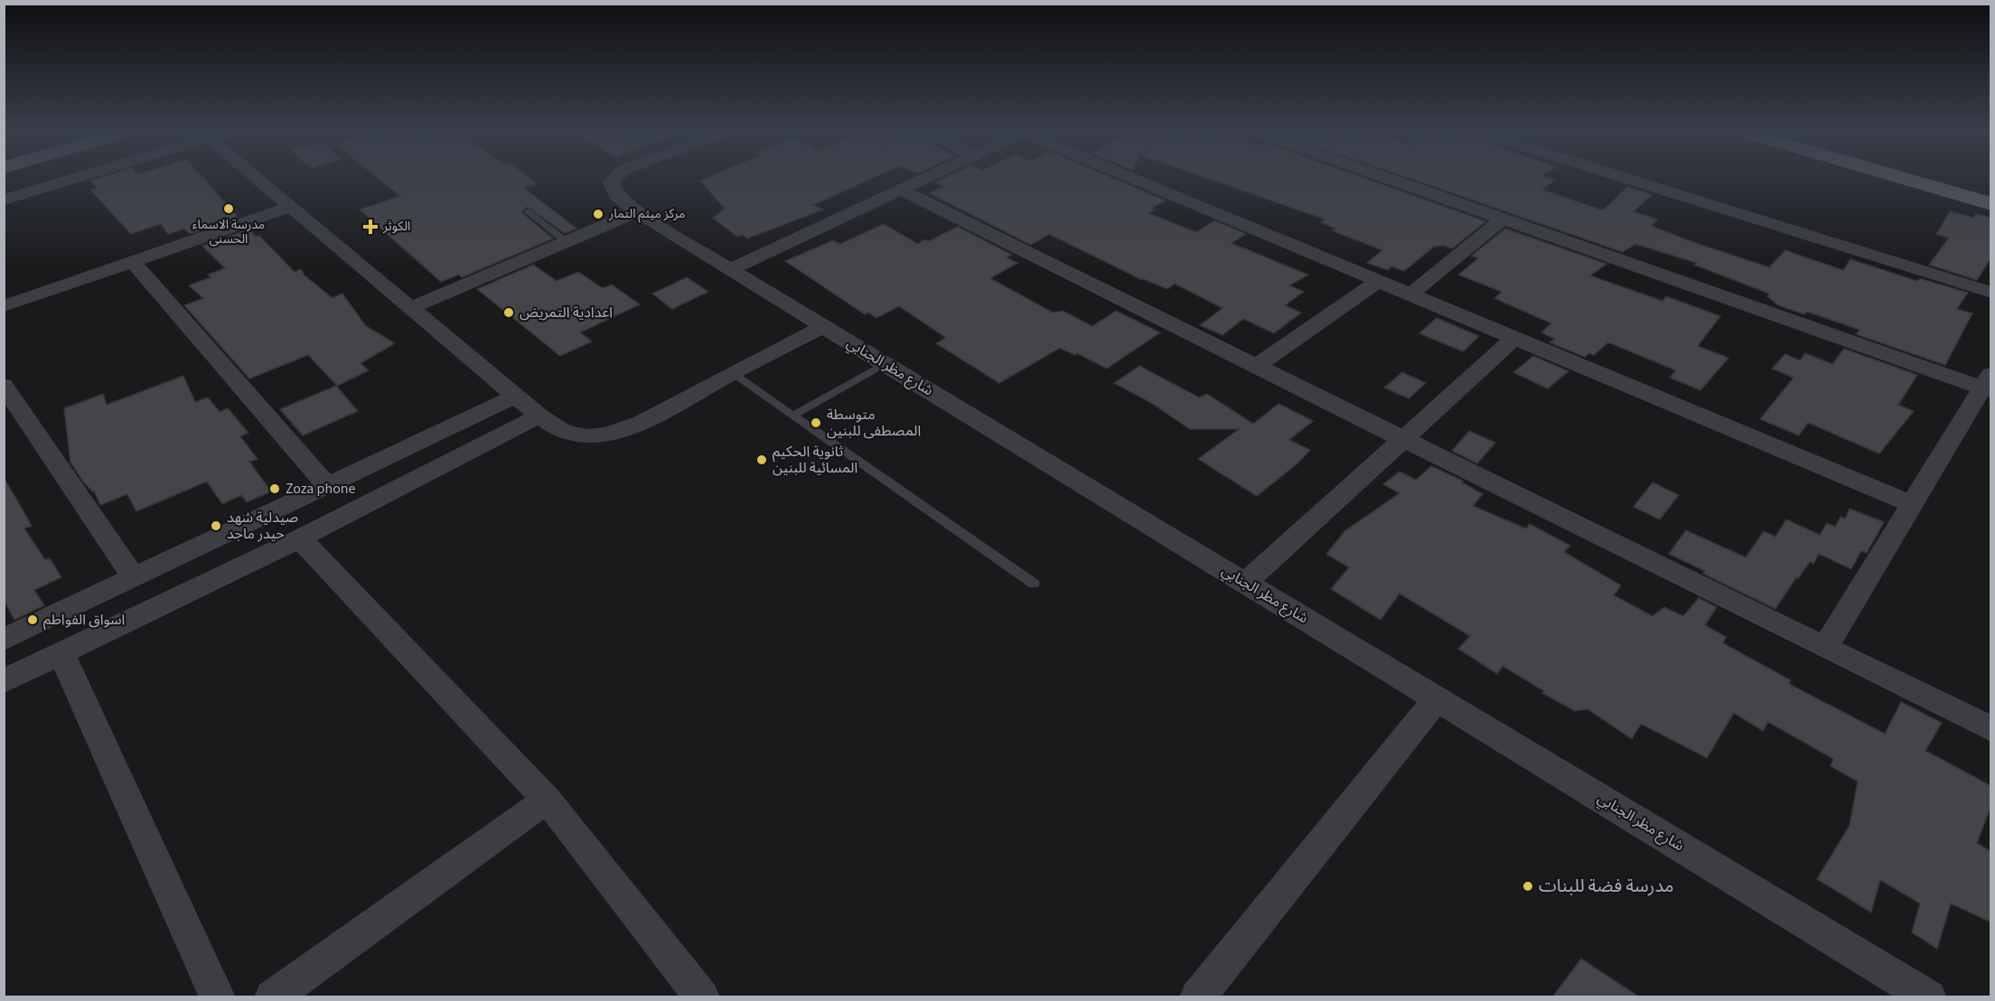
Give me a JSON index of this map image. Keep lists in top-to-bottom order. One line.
{"streets":{"street":["شارع مظر الجنابي"]},"places":{"other":["مدرسة الاسماء الحسنى","مركز ميثم التمار","اعدادية التمريض","متوسطة المصطفى للبنين","ثانوية الحكيم المسائية للبنين","Zoza phone","صيدلية شهد حيدر ماجد","اسواق الفواطم","مدرسة فضة للبنات"],"health":["الكوثر"]}}
